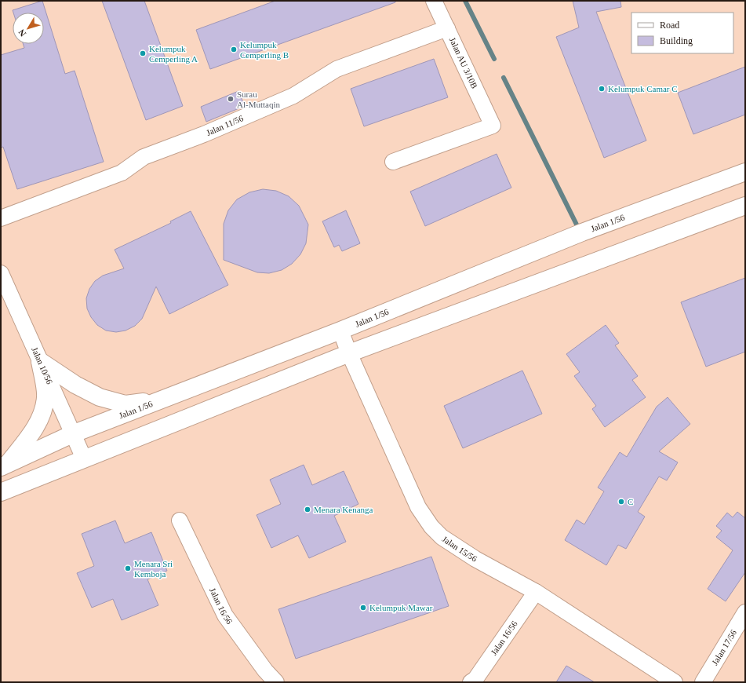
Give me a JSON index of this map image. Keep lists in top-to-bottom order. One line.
{"streets":{"main road":["Jalan 1/56"],"street":["Jalan AU 3/10B","Jalan 11/56","Jalan 10/56","Jalan 15/56","Jalan 16/56","Jalan 17/56"]},"crossings":[["Jalan AU 3/10B","Jalan 11/56"],["Jalan 1/56","Jalan 10/56"],["Jalan 1/56","Jalan 15/56"],["Jalan 15/56","Jalan 16/56"]],"places":["Kelumpuk Cemperling B","Kelumpuk Cemperling A","Kelumpuk Camar C","Surau Al-Muttaqin","C","Menara Kenanga","Menara Sri Kemboja","Kelumpuk Mawar"],"legend":["Road","Building"],"north":"bottom left"}
